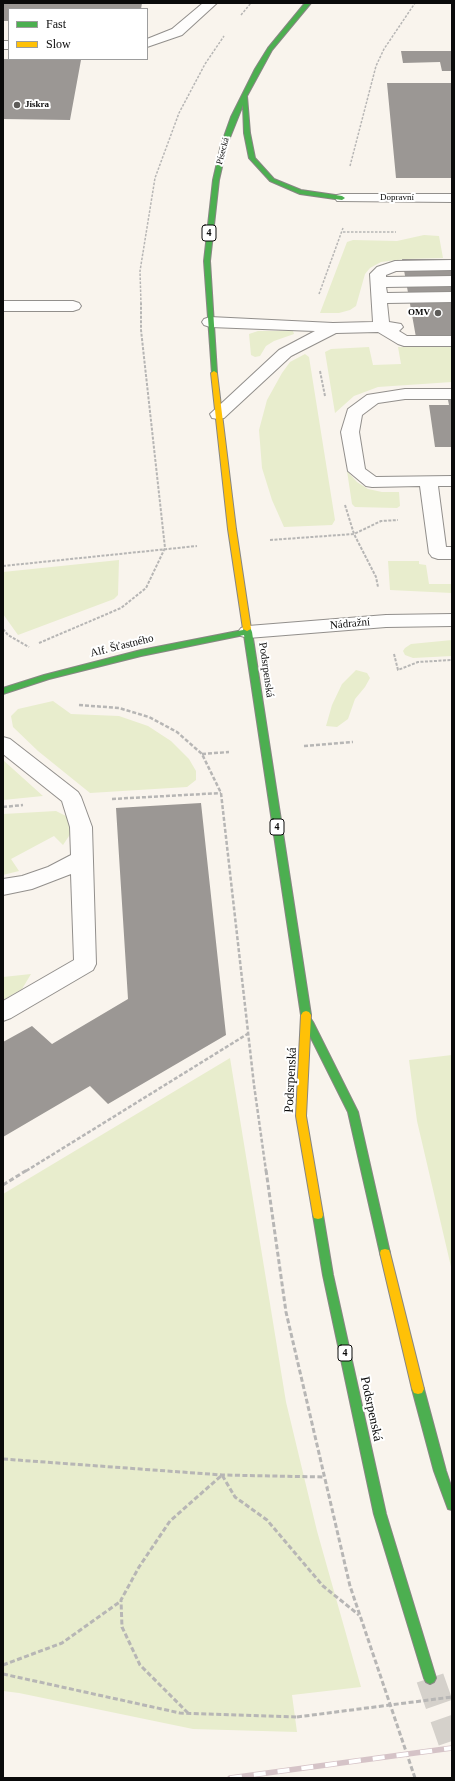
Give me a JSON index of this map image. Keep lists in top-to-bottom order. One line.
{"streets":{"main road":["Písecká","4","Alf. Šťastného","Podsrpenská"],"street":["Dopravní","Nádražní"]},"crossings":[["Písecká","Podsrpenská"],["Nádražní","Alf. Šťastného"],["Nádražní","Podsrpenská"],["Alf. Šťastného","Podsrpenská"]],"places":["Jiskra","OMV"],"legend":["Fast","Slow"]}
